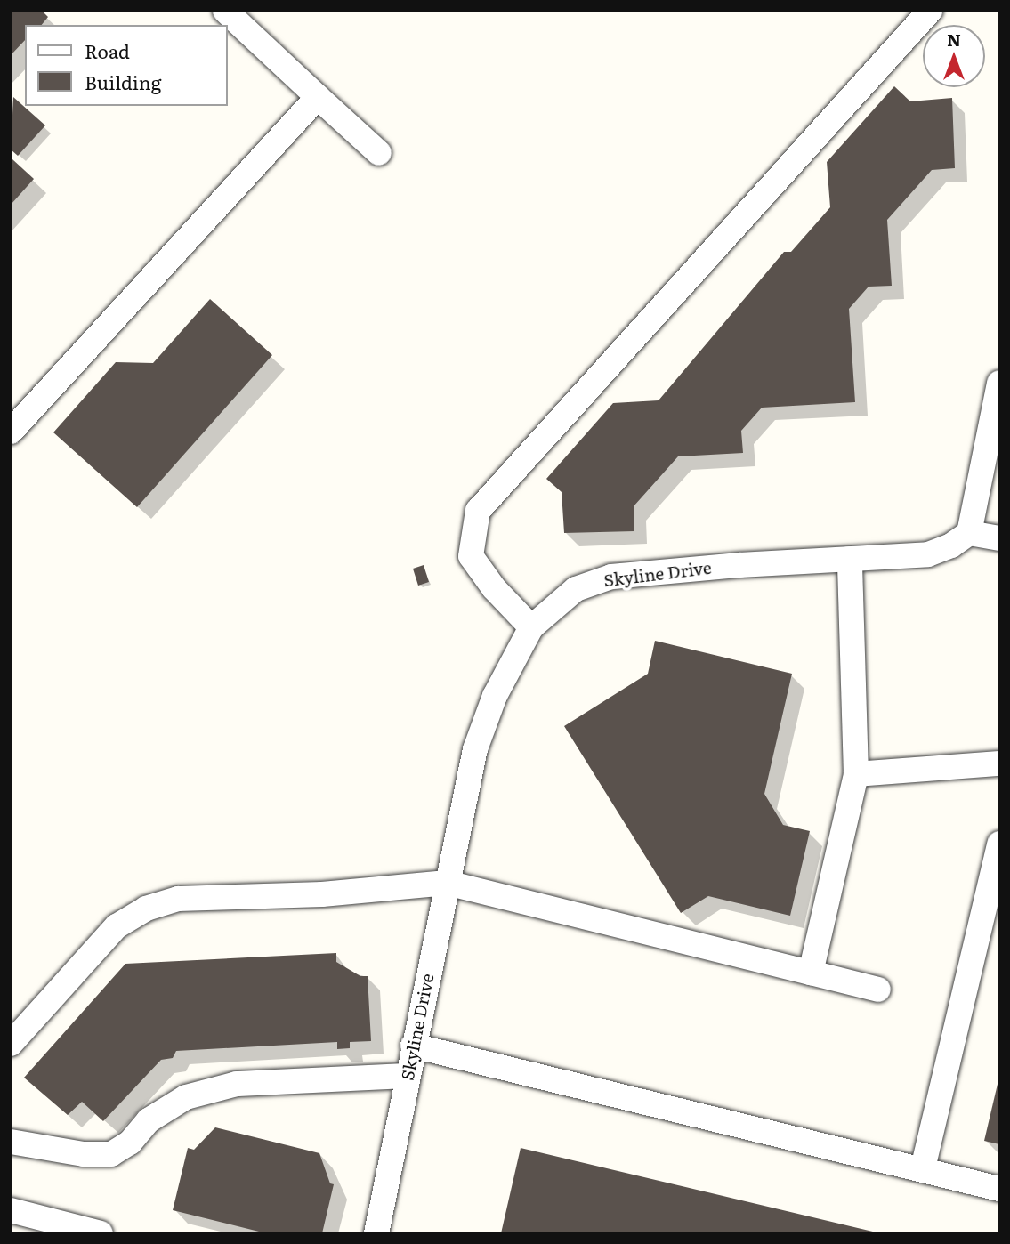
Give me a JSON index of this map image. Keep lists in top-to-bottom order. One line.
{"streets":{"street":["Skyline Drive"]},"legend":["Road","Building"],"north":"top"}
